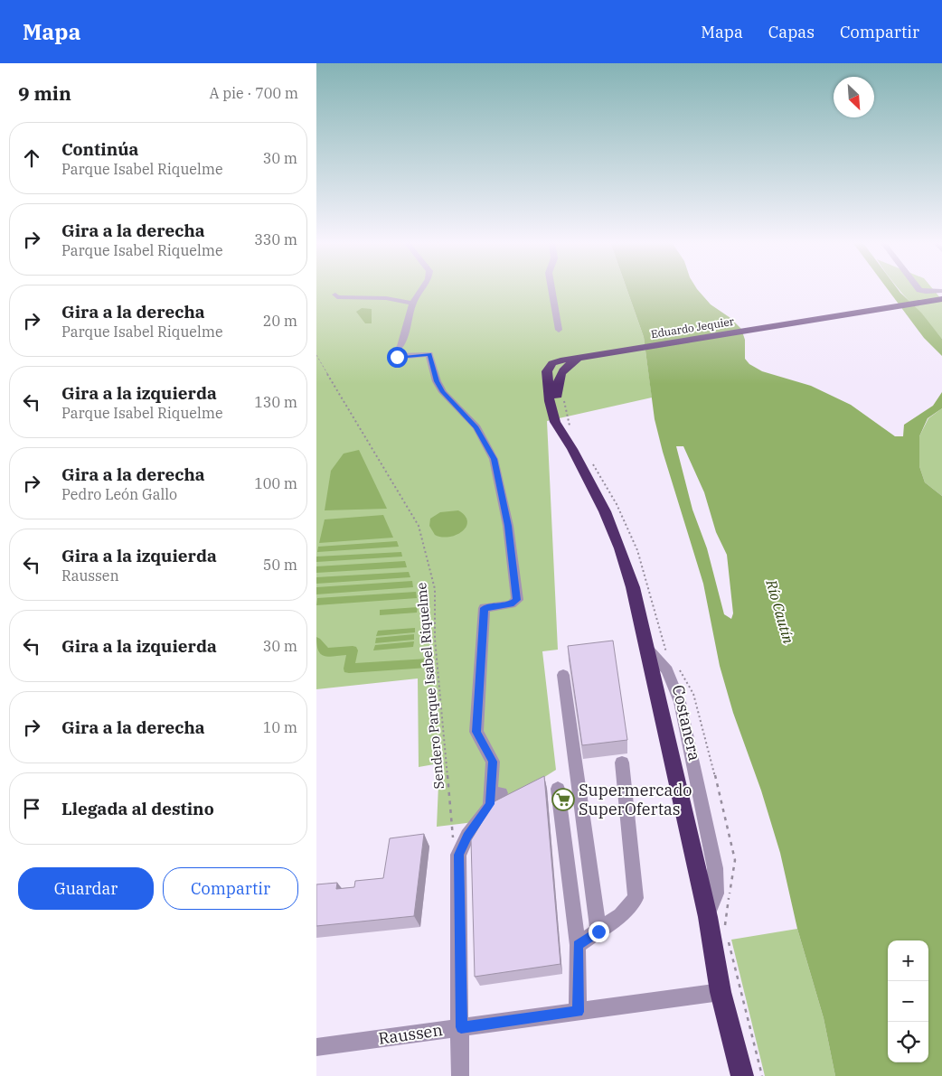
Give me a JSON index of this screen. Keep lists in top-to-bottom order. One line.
{"streets":{"highway":["Eduardo Jequier","Costanera"],"street":["Raussen"],"path":["Sendero Parque Isabel Riquelme"]},"crossings":[["Eduardo Jequier","Costanera"],["Costanera","Raussen"]],"water":["Río Cautín"],"places":{"supermarket":["Supermercado SuperOfertas"]},"north":"bottom right","page":{"header":"Mapa","nav":["Mapa","Capas","Compartir"],"heading":["9 min","A pie · 700 m"],"list":[["Continúa","Parque Isabel Riquelme","30 m"],["Gira a la derecha","Parque Isabel Riquelme","330 m"],["Gira a la derecha","Parque Isabel Riquelme","20 m"],["Gira a la izquierda","Parque Isabel Riquelme","130 m"],["Gira a la derecha","Pedro León Gallo","100 m"],["Gira a la izquierda","Raussen","50 m"],["Gira a la izquierda","30 m"],["Gira a la derecha","10 m"],"Llegada al destino"],"buttons":["Guardar","Compartir"],"map_buttons":["+","−"]}}
